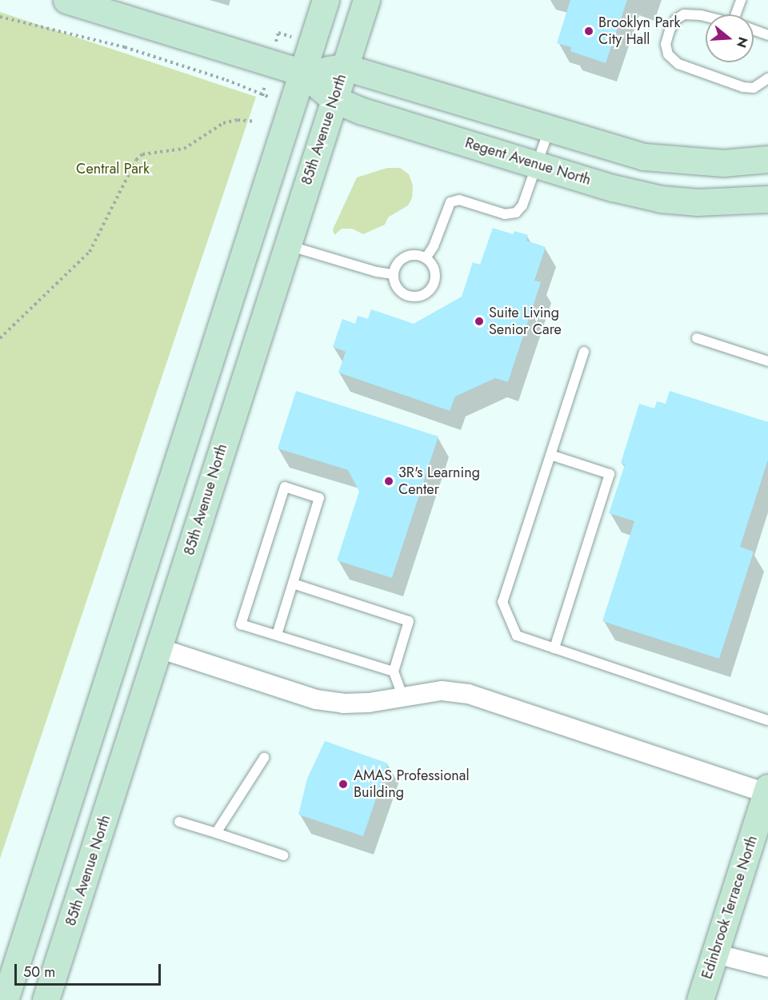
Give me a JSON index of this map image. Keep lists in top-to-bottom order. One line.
{"streets":{"main road":["85th Avenue North","Regent Avenue North","Edinbrook Terrace North"]},"crossings":[["85th Avenue North","Regent Avenue North"]],"parks":["Central Park"],"places":["Brooklyn Park City Hall","Suite Living Senior Care","3R's Learning Center","AMAS Professional Building"],"scale_bar":"50 m","north":"right"}
